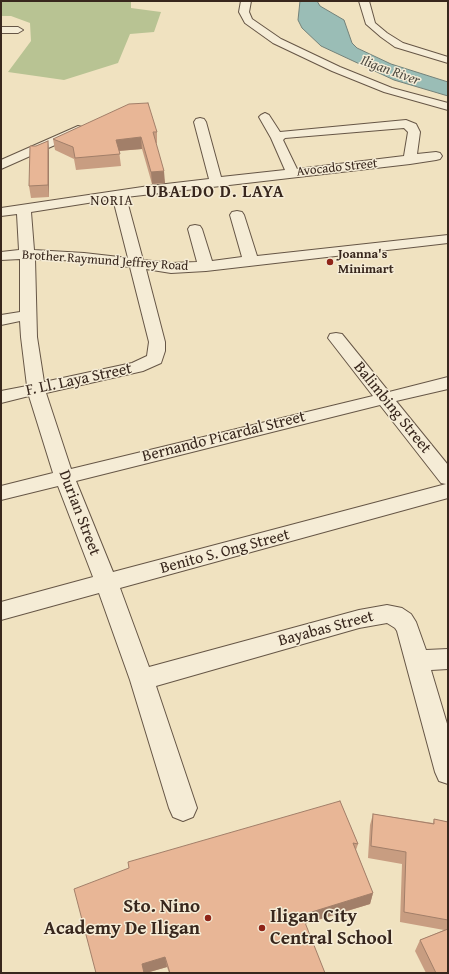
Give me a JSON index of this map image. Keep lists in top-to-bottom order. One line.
{"streets":{"street":["Avocado Street","Brother Raymund Jeffrey Road","F. Ll. Laya Street","Balimbing Street","Bernando Picardal Street","Durian Street","Benito S. Ong Street","Bayabas Street"]},"crossings":[["Avocado Street","Durian Street"],["Brother Raymund Jeffrey Road","F. Ll. Laya Street"],["Brother Raymund Jeffrey Road","Durian Street"],["F. Ll. Laya Street","Durian Street"],["Balimbing Street","Bernando Picardal Street"],["Bernando Picardal Street","Durian Street"],["Durian Street","Benito S. Ong Street"],["Durian Street","Bayabas Street"]],"districts":["UBALDO D. LAYA","NORIA"],"water":["Iligan River"],"places":["Joanna's Minimart","Sto. Nino Academy De Iligan","Iligan City Central School"]}
